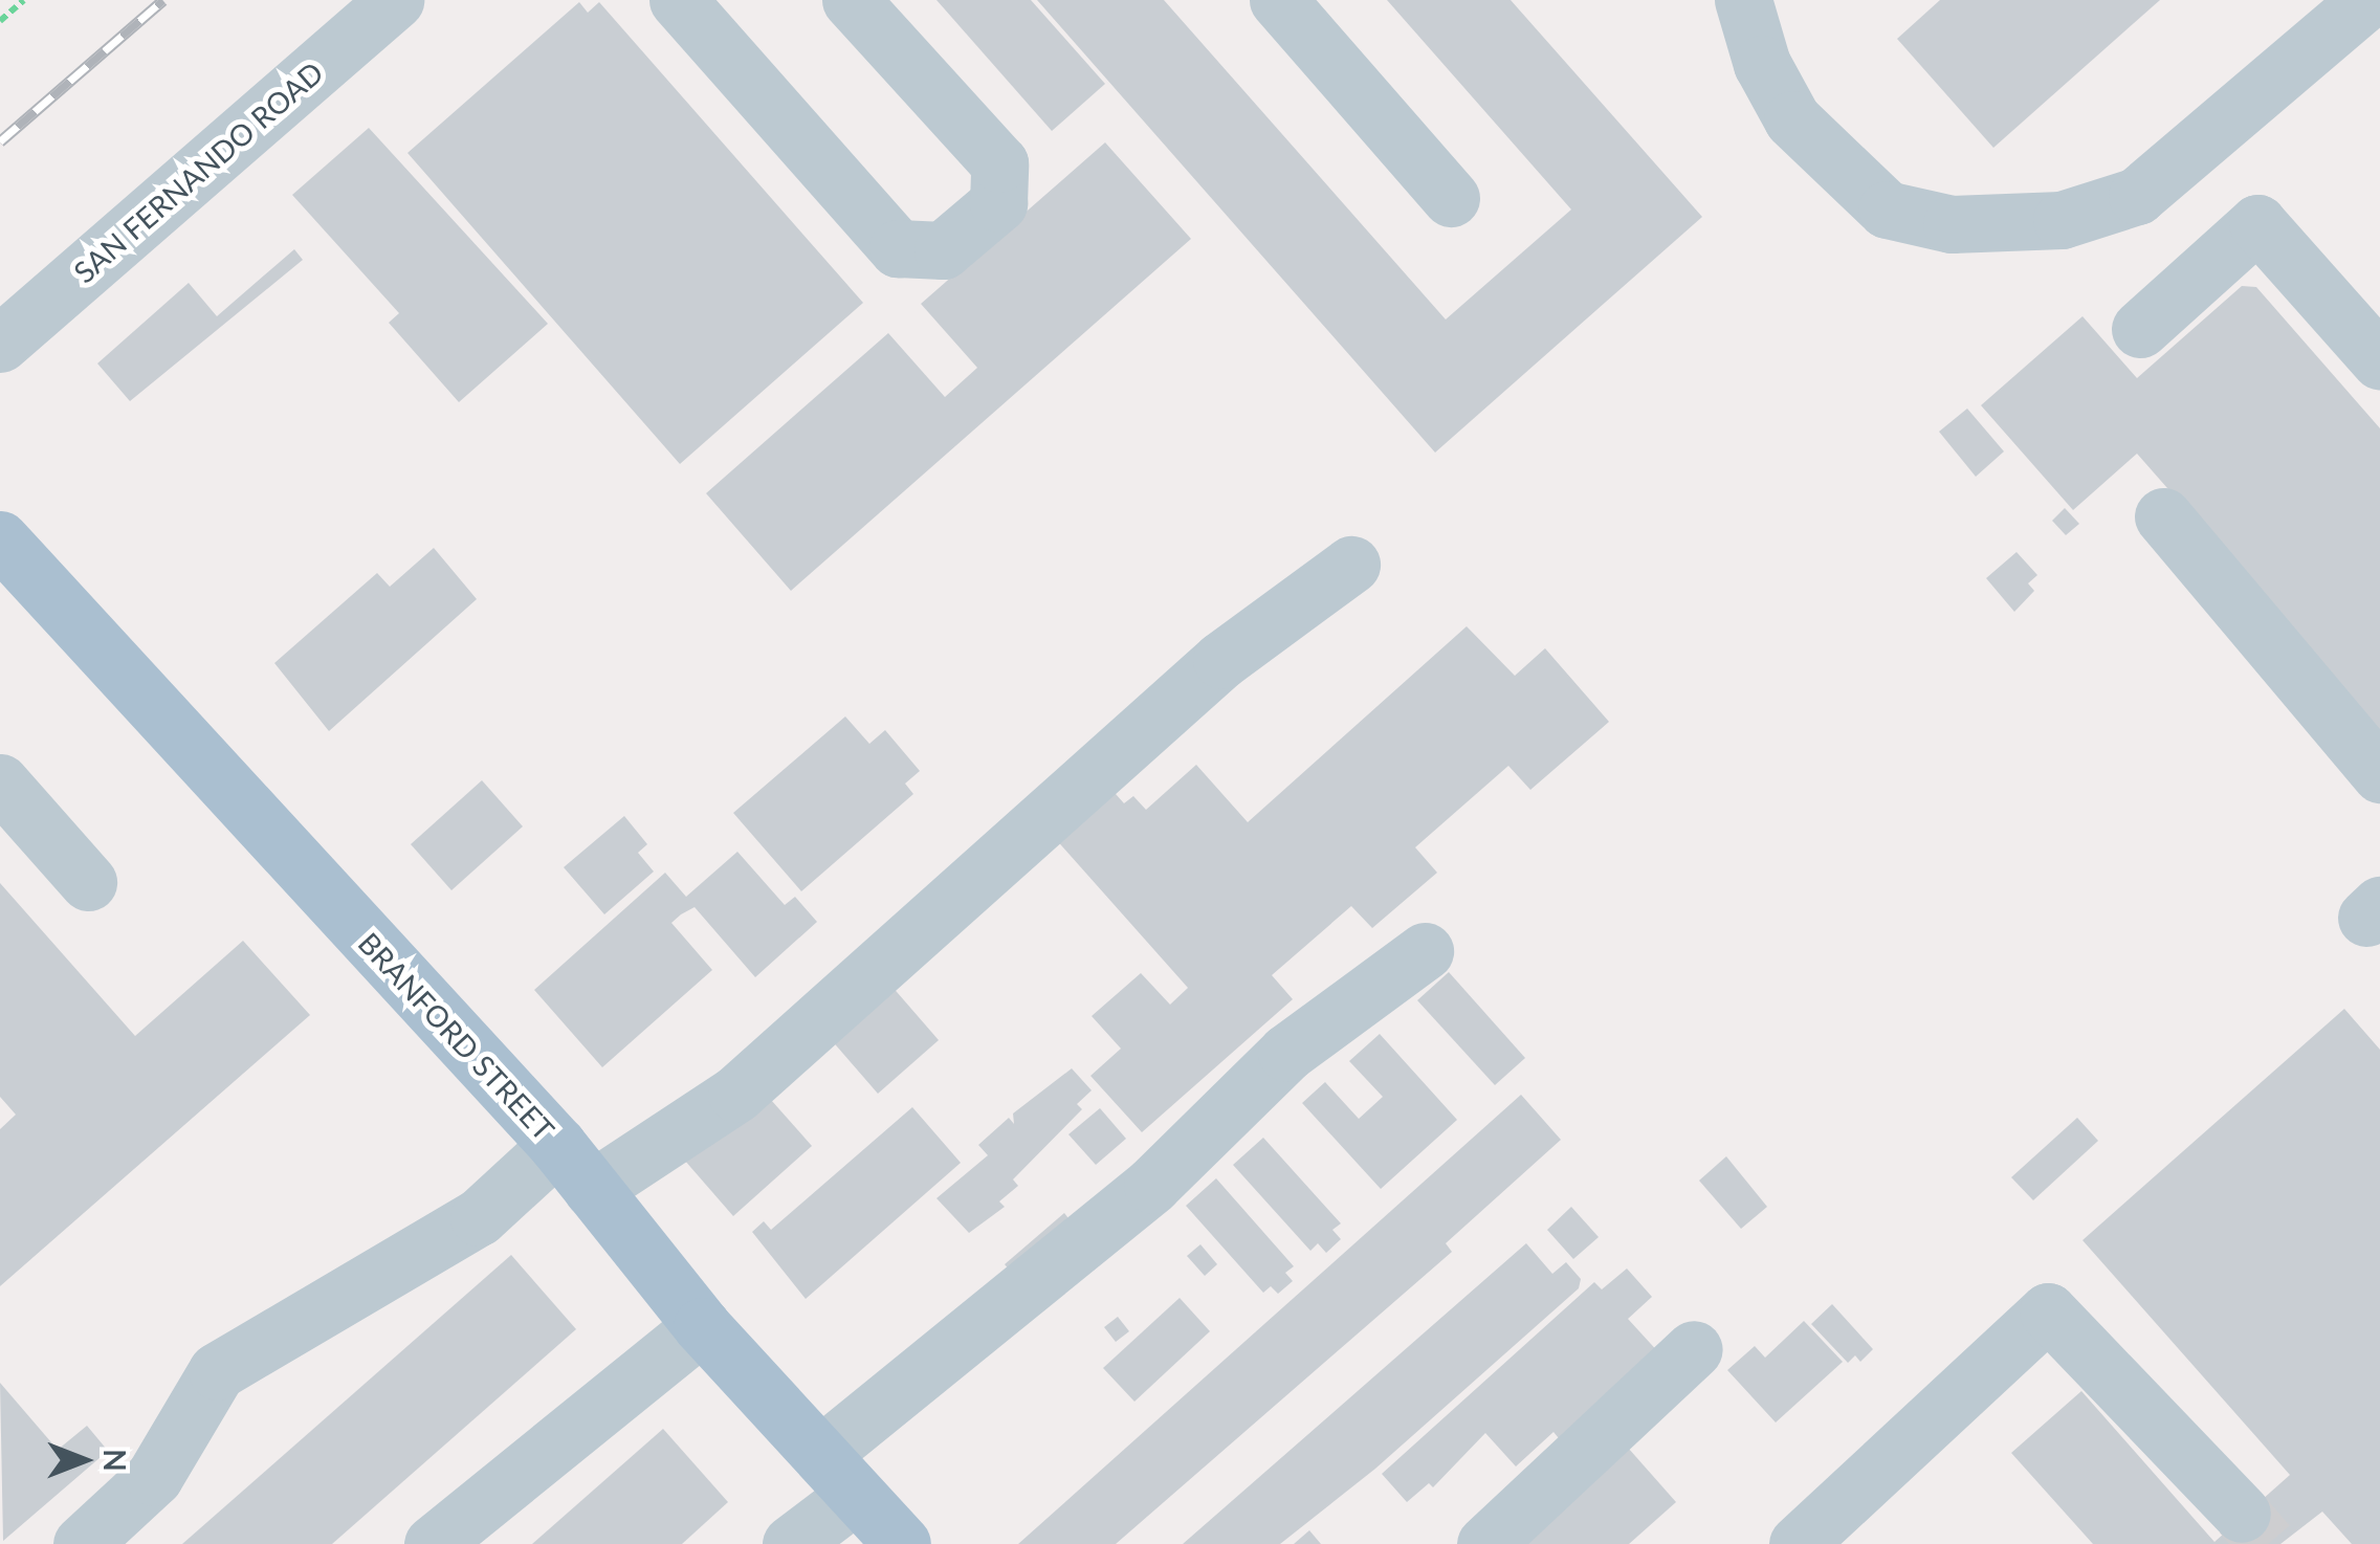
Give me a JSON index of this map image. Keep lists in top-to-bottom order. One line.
{"streets":{"main road":["BRANFORD STREET"],"street":["SAN FERNANDO ROAD"]},"north":"right"}
